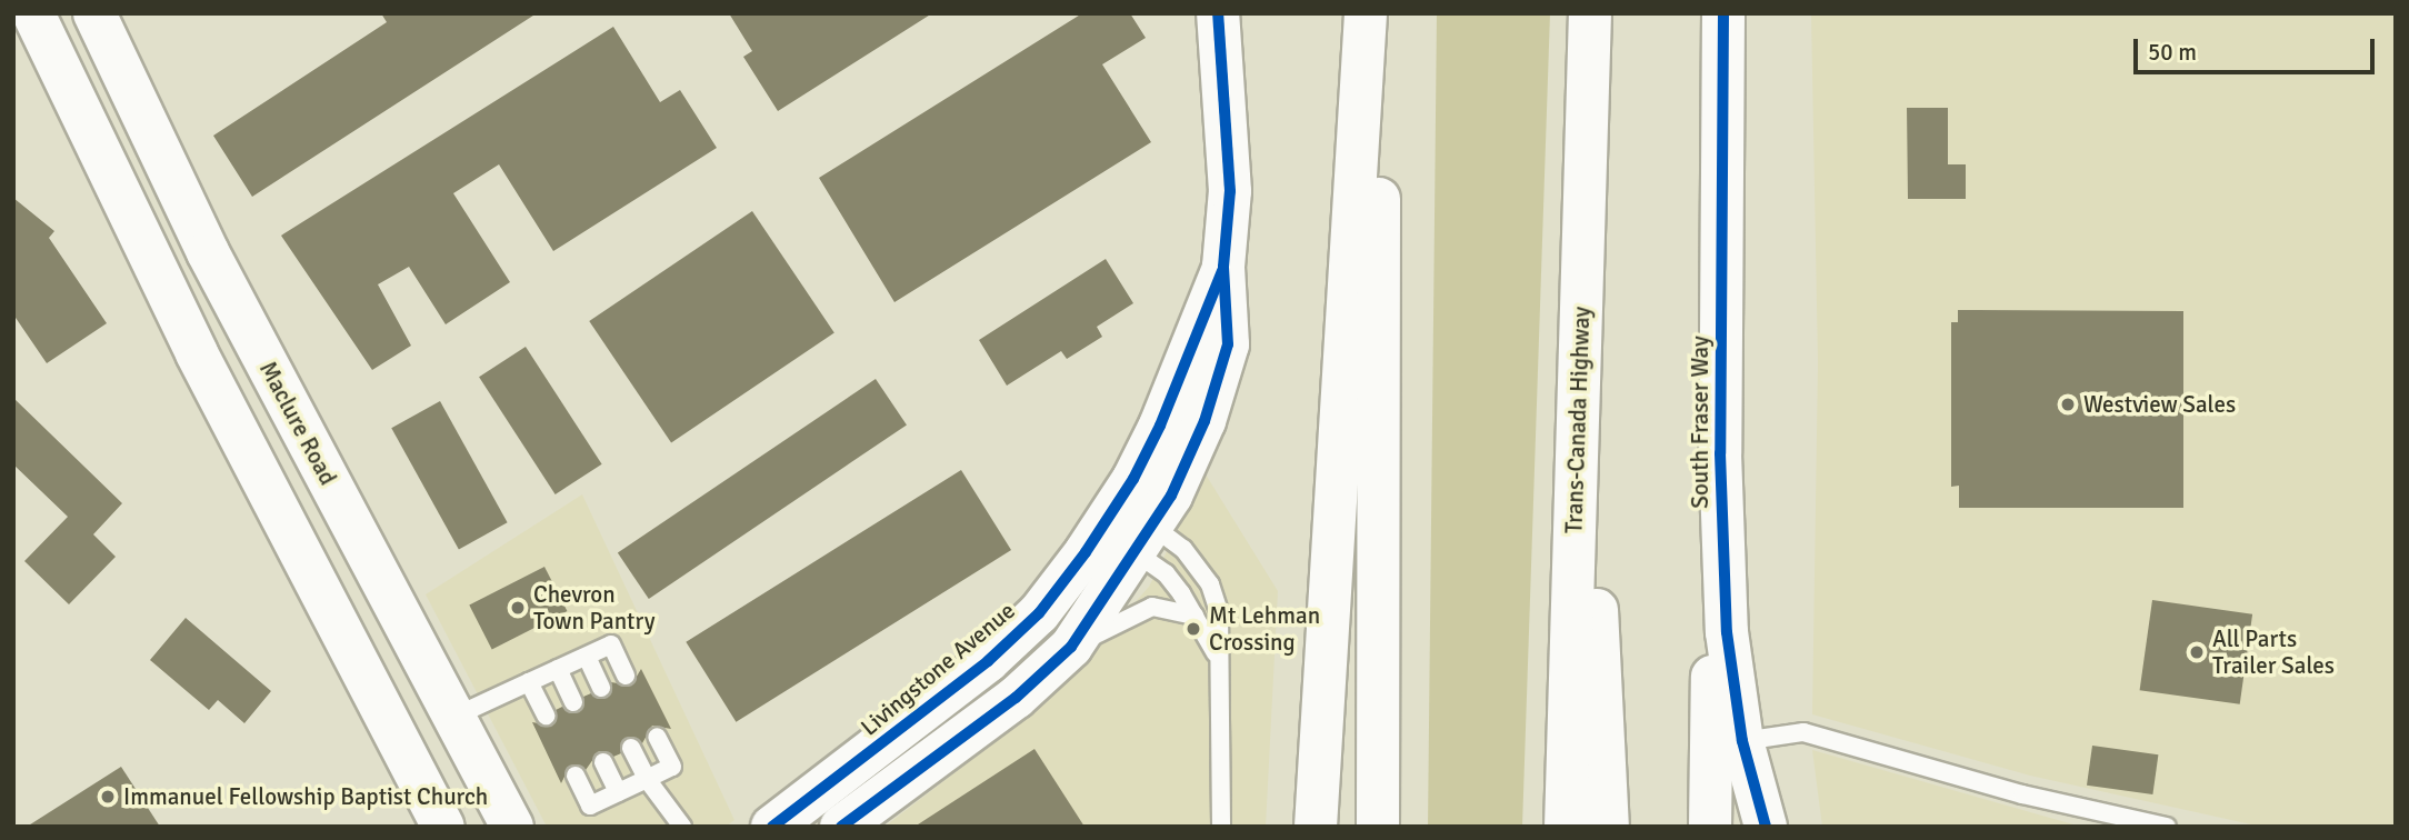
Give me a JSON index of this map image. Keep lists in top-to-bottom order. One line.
{"streets":{"main road":["Trans-Canada Highway","South Fraser Way","Maclure Road","Livingstone Avenue"]},"places":["Westview Sales","Chevron Town Pantry","Mt Lehman Crossing","All Parts Trailer Sales","Immanuel Fellowship Baptist Church"],"scale_bar":"50 m"}
